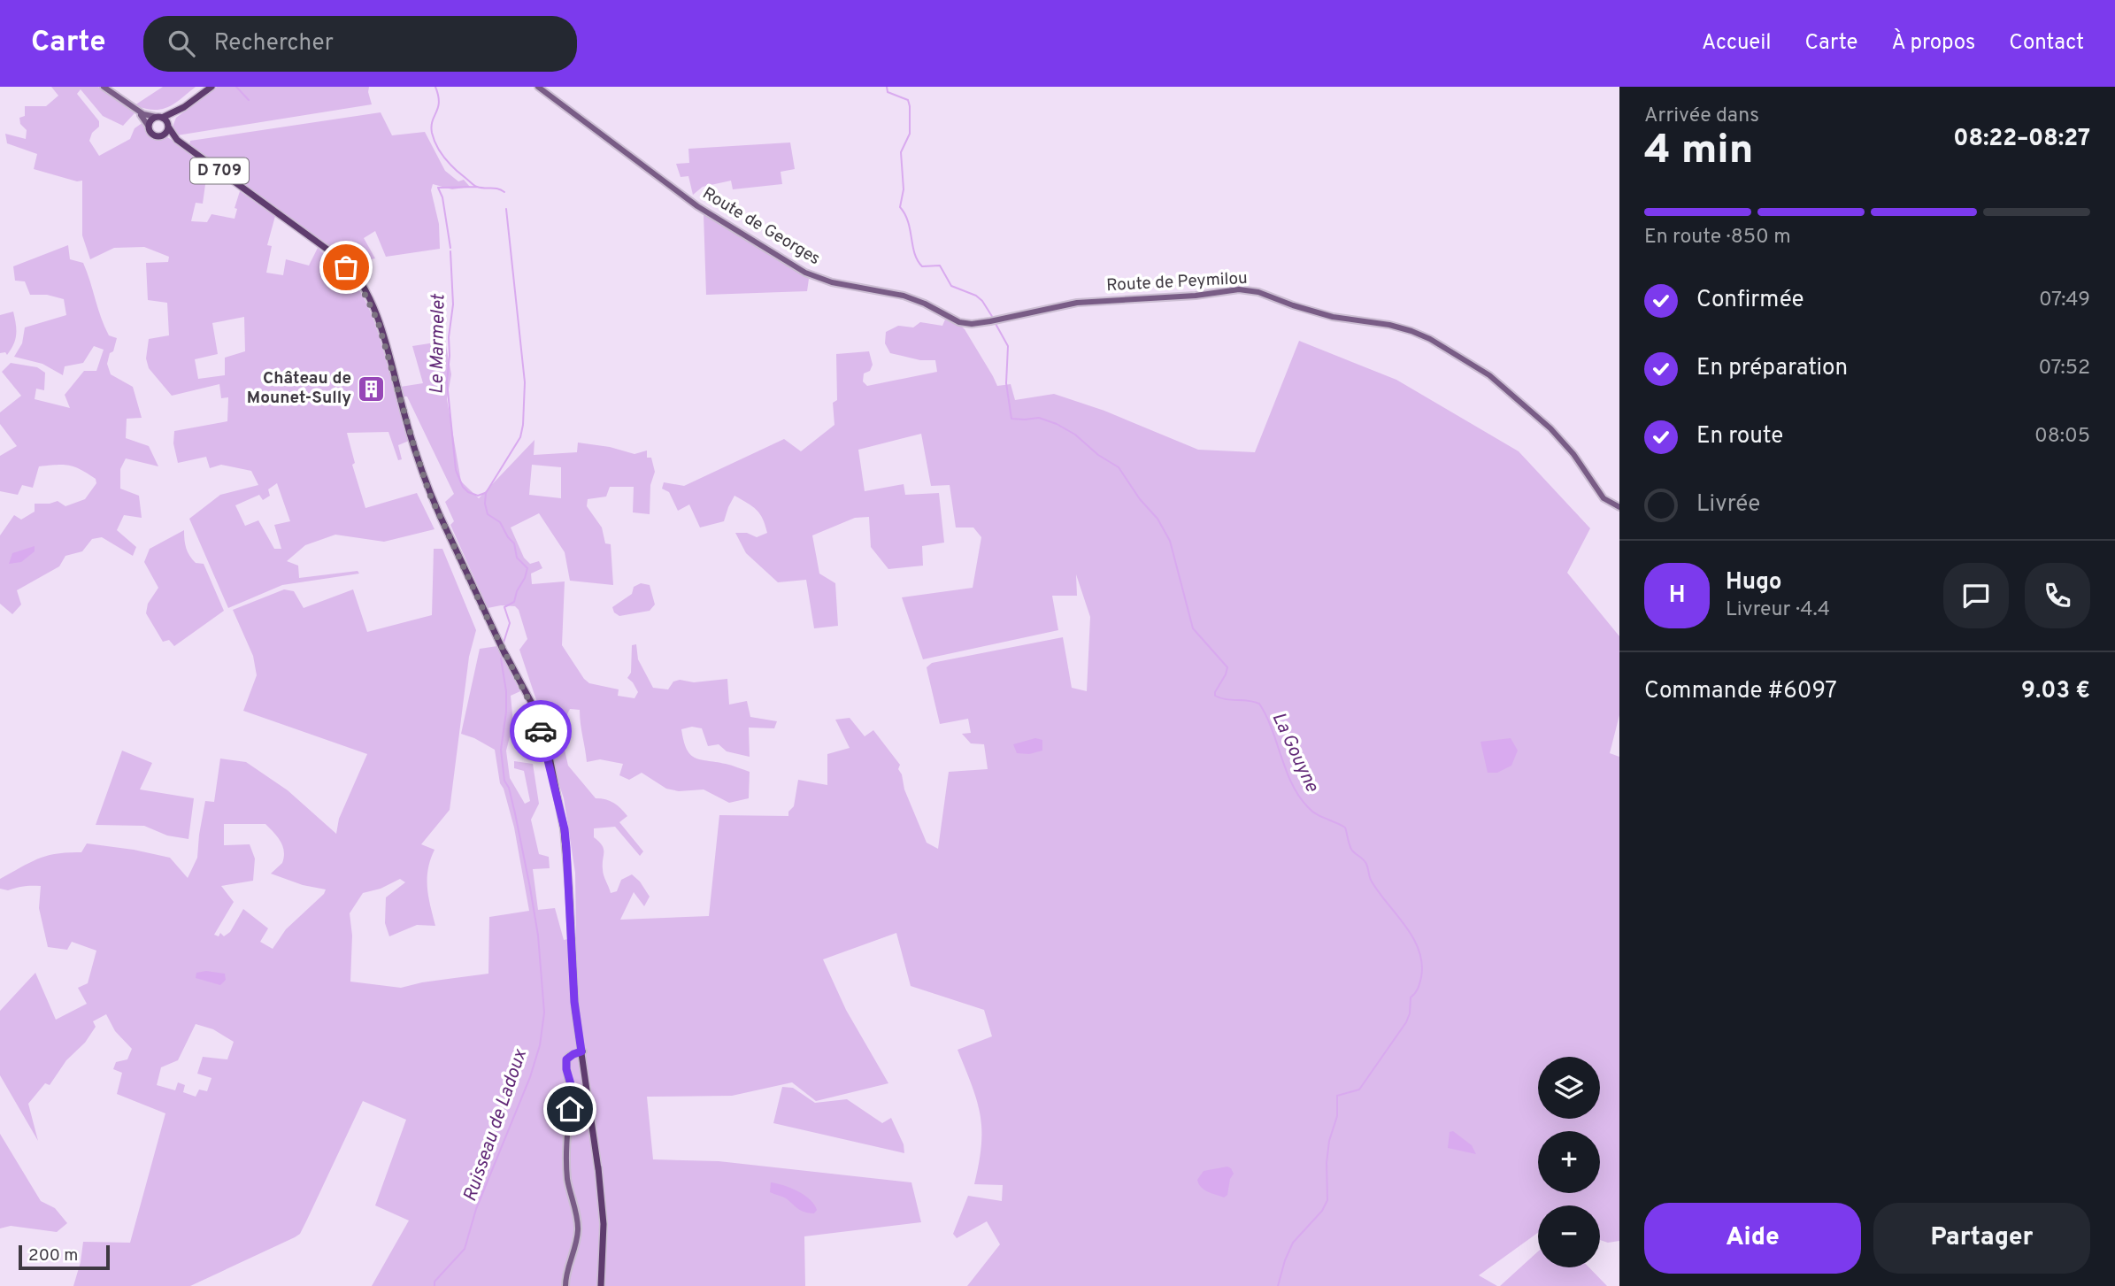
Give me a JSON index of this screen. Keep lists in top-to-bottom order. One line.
{"streets":{"main road":["D 709"],"street":["Route de Georges","Route de Peymilou"]},"crossings":[["Route de Georges","Route de Peymilou"]],"water":["Le Marmelet","La Gouyne","Ruisseau de Ladoux"],"places":{"building":["Château de Mounet-Sully"]},"scale_bar":"200 m","page":{"header":"Carte","search":"Rechercher","nav":["Accueil","Carte","À propos","Contact"],"heading":["4 min","Arrivée dans","08:22–08:27"],"panel":["Hugo","Livreur · 4.4","Commande #6097","9.03 €"],"bar":"En route · 850 m","list":[["Confirmée","07:49"],["En préparation","07:52"],["En route","08:05"],"Livrée"],"round":"H","map_buttons":["+","−"],"buttons":["Aide","Partager"],"scale":"200 m"}}
